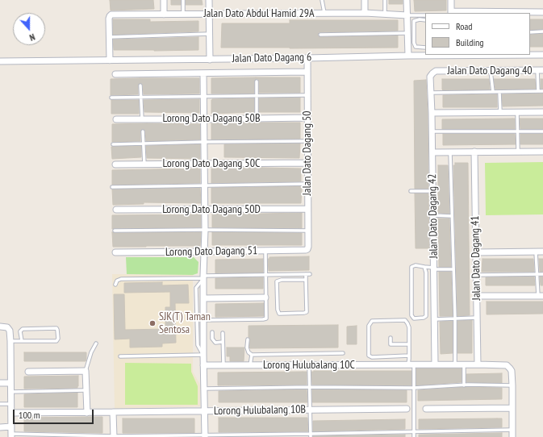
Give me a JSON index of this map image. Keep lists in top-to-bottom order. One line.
{"streets":{"street":["Jalan Dato Abdul Hamid 29A","Jalan Dato Dagang 6","Jalan Dato Dagang 40","Lorong Dato Dagang 50B","Jalan Dato Dagang 50","Lorong Dato Dagang 50C","Lorong Dato Dagang 50D","Jalan Dato Dagang 42","Lorong Dato Dagang 51","Jalan Dato Dagang 41","Lorong Hulubalang 10C","Lorong Hulubalang 10B"]},"crossings":[["Jalan Dato Dagang 6","Jalan Dato Dagang 50"],["Jalan Dato Dagang 40","Jalan Dato Dagang 42"],["Lorong Dato Dagang 50B","Jalan Dato Dagang 50"],["Jalan Dato Dagang 50","Lorong Dato Dagang 50C"],["Jalan Dato Dagang 50","Lorong Dato Dagang 50D"],["Jalan Dato Dagang 50","Lorong Dato Dagang 51"],["Jalan Dato Dagang 42","Lorong Hulubalang 10C"],["Jalan Dato Dagang 41","Lorong Hulubalang 10C"]],"places":["SJK(T) Taman Sentosa"],"legend":["Road","Building"],"scale_bar":"100 m","north":"bottom"}
